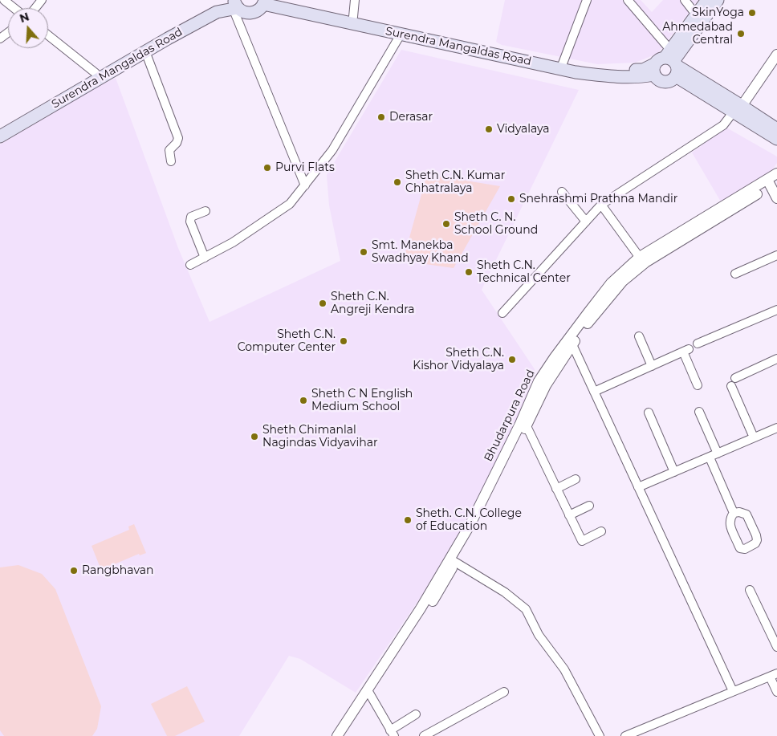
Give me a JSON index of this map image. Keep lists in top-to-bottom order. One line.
{"streets":{"main road":["Surendra Mangaldas Road"],"street":["Bhudarpura Road"]},"places":["SkinYoga","Ahmedabad Central","Derasar","Vidyalaya","Purvi Flats","Sheth C.N. Kumar Chhatralaya","Snehrashmi Prathna Mandir","Sheth C. N. School Ground","Smt. Manekba Swadhyay Khand","Sheth C.N. Technical Center","Sheth C.N. Angreji Kendra","Sheth C.N. Computer Center","Sheth C.N. Kishor Vidyalaya","Sheth C N English Medium School","Sheth Chimanlal Nagindas Vidyavihar","Sheth. C.N. College of Education","Rangbhavan"],"north":"top"}
